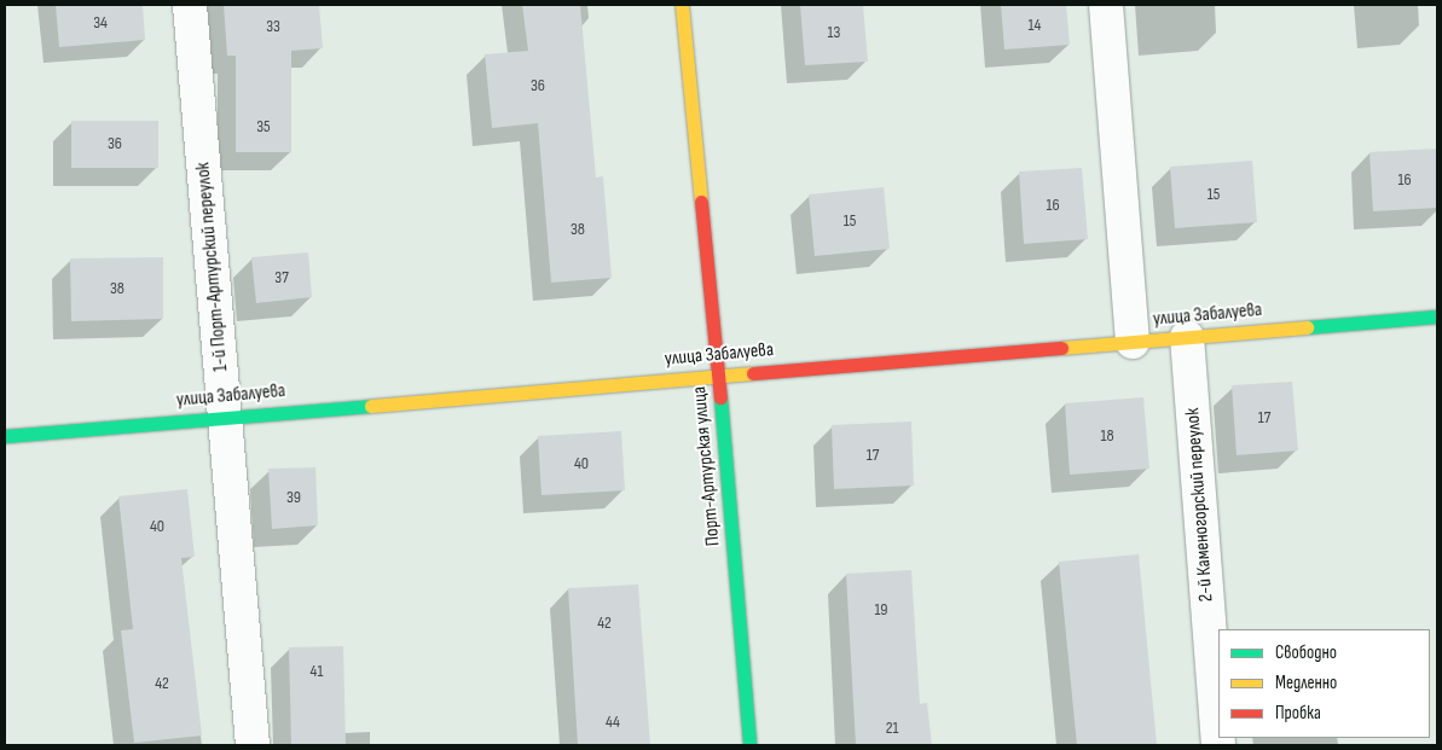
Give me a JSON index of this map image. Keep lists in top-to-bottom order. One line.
{"streets":{"street":["1-й Порт-Артурский переулок","улица Забалуева","Порт-Артурская улица","2-й Каменогорский переулок"]},"crossings":[["1-й Порт-Артурский переулок","улица Забалуева"],["улица Забалуева","Порт-Артурская улица"],["улица Забалуева","2-й Каменогорский переулок"]],"house_numbers":["34","14","33","13","36","35","36","16","15","16","15","38","37","38","17","18","17","40","39","40","19","42","41","42","44","21"],"legend":["Свободно","Медленно","Пробка"]}
